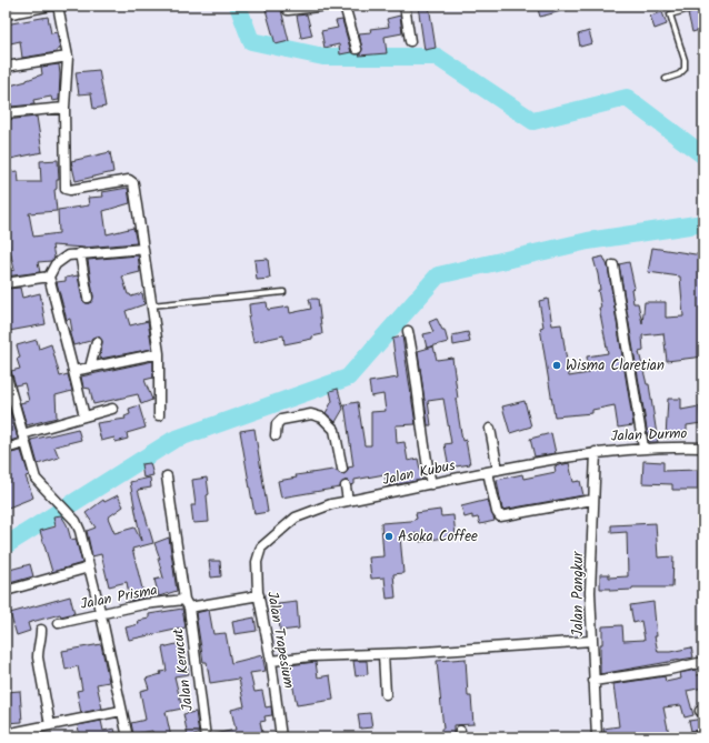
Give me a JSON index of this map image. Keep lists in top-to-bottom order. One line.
{"streets":{"street":["Jalan Durmo","Jalan Kubus","Jalan Pangkur","Jalan Prisma","Jalan Trapesium","Jalan Kerucut"]},"crossings":[["Jalan Durmo","Jalan Kubus"],["Jalan Durmo","Jalan Pangkur"],["Jalan Kubus","Jalan Pangkur"],["Jalan Kubus","Jalan Trapesium"],["Jalan Prisma","Jalan Trapesium"],["Jalan Prisma","Jalan Kerucut"]],"places":["Wisma Claretian","Asoka Coffee"]}
